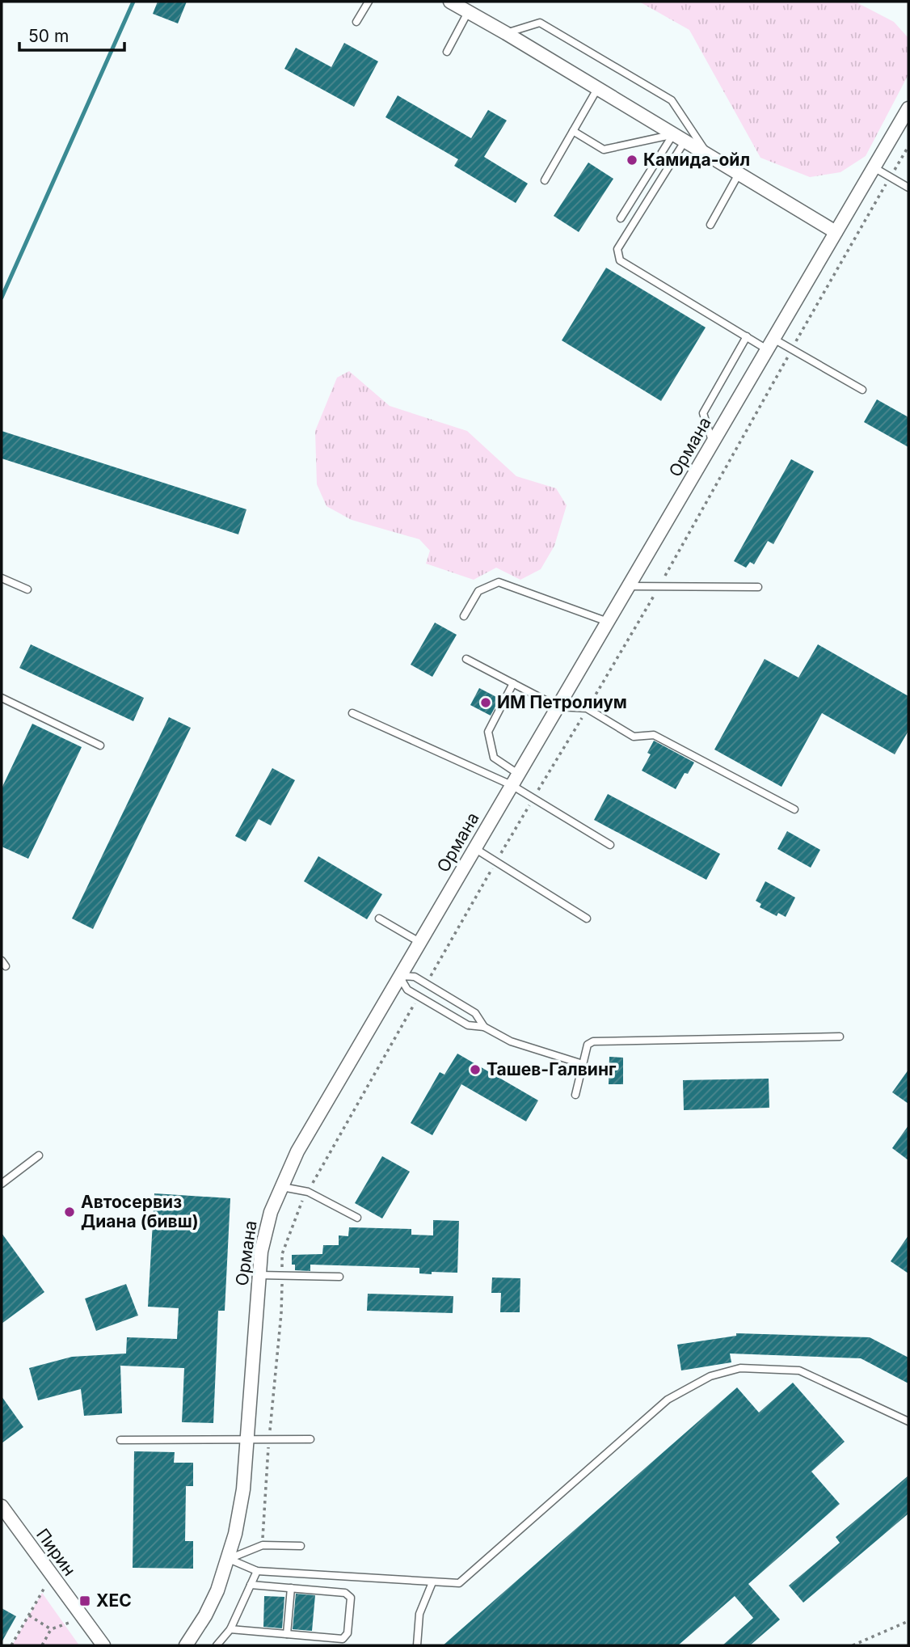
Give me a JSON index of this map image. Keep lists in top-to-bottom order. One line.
{"streets":{"street":["Ормана","Пирин"]},"places":{"other":["Камида-ойл","ИМ Петролиум","Ташев-Галвинг","Автосервиз Диана (бивш)"],"transit":["ХЕС"]},"scale_bar":"50 m"}
